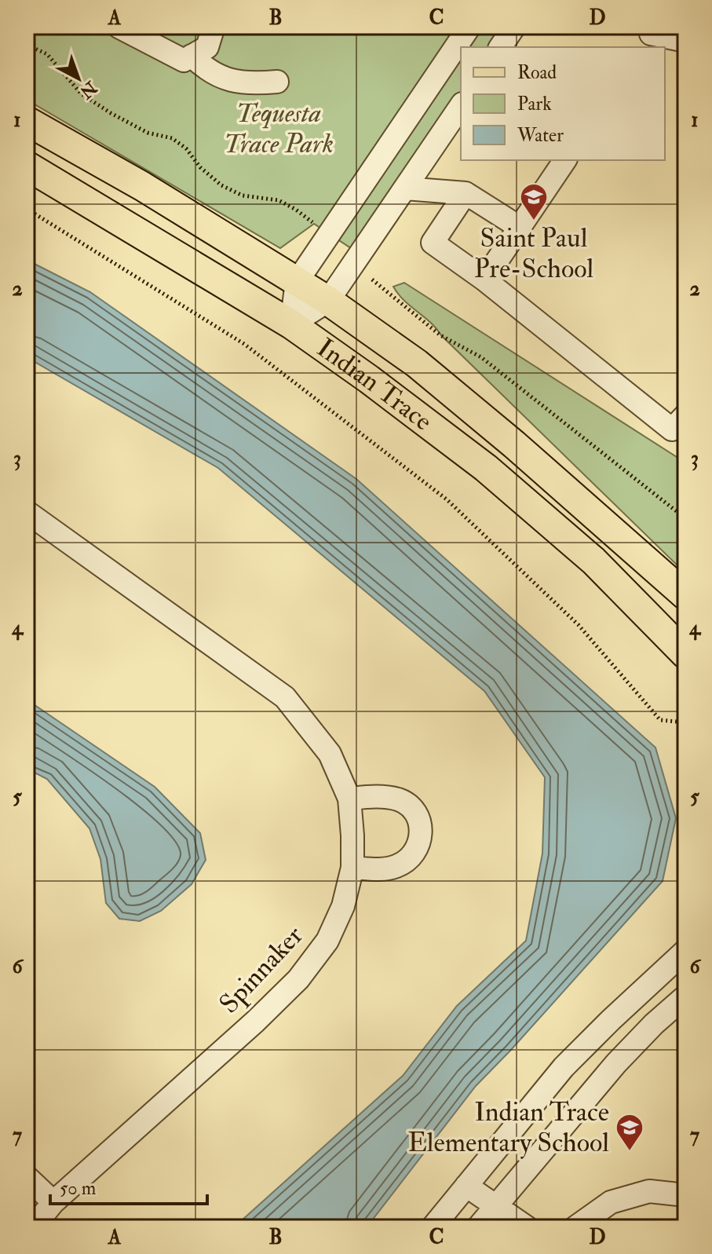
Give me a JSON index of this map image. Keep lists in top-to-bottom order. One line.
{"streets":{"main road":["Indian Trace"],"street":["Spinnaker"]},"parks":["Tequesta Trace Park"],"places":{"school or university":["Saint Paul Pre-School","Indian Trace Elementary School"]},"legend":["Road","Park","Water"],"scale_bar":"50 m","north":"bottom right","grid":{"columns":["A","B","C","D"],"rows":["1","2","3","4","5","6","7"]}}
